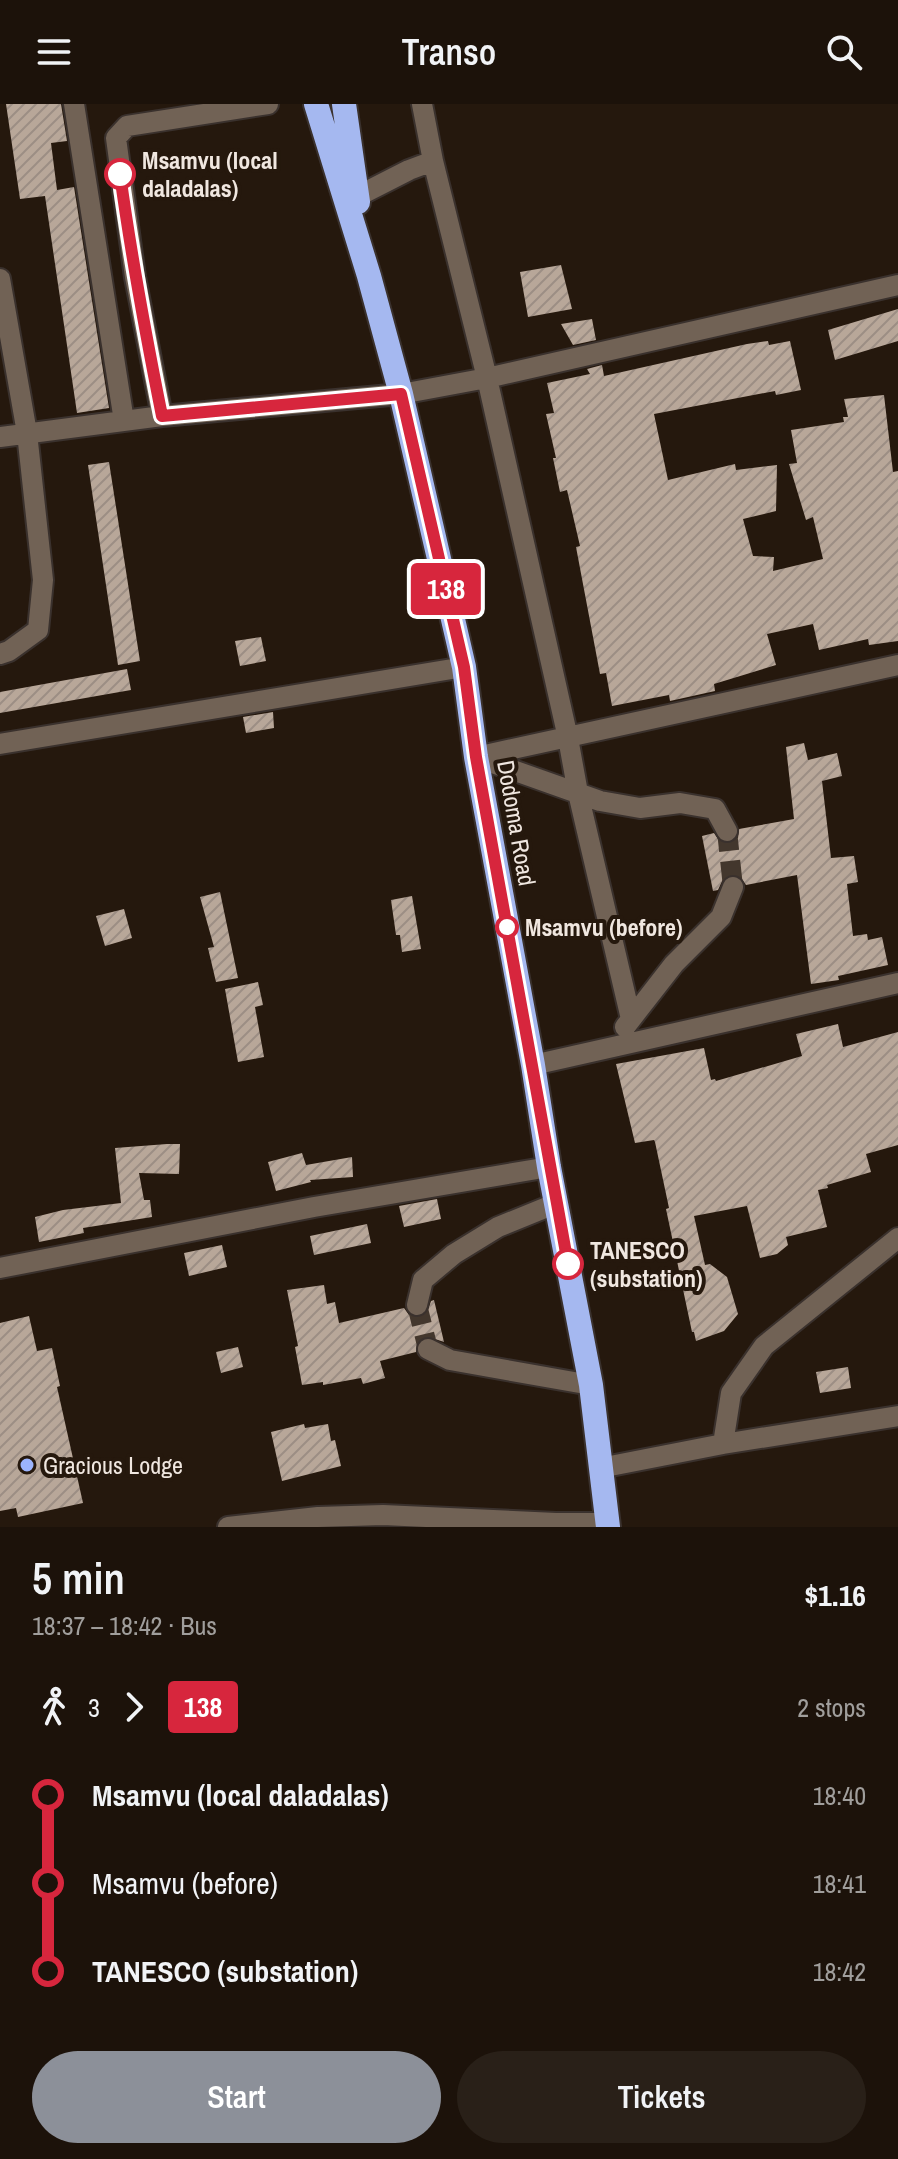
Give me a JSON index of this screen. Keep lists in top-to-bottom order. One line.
{"streets":{"highway":["Dodoma Road"]},"places":["Msamvu (local daladalas)","Msamvu (before)","TANESCO (substation)","Gracious Lodge"],"lines":["bus line 138"],"page":{"header":"Transo","on_map":"138","heading":["5 min","18:37 – 18:42 · Bus","$1.16"],"legs":["3","138","2 stops"],"list":[{"name":"Msamvu (local daladalas)","value":"18:40"},{"name":"Msamvu (before)","value":"18:41"},{"name":"TANESCO (substation)","value":"18:42"}],"buttons":["Start","Tickets"]}}
